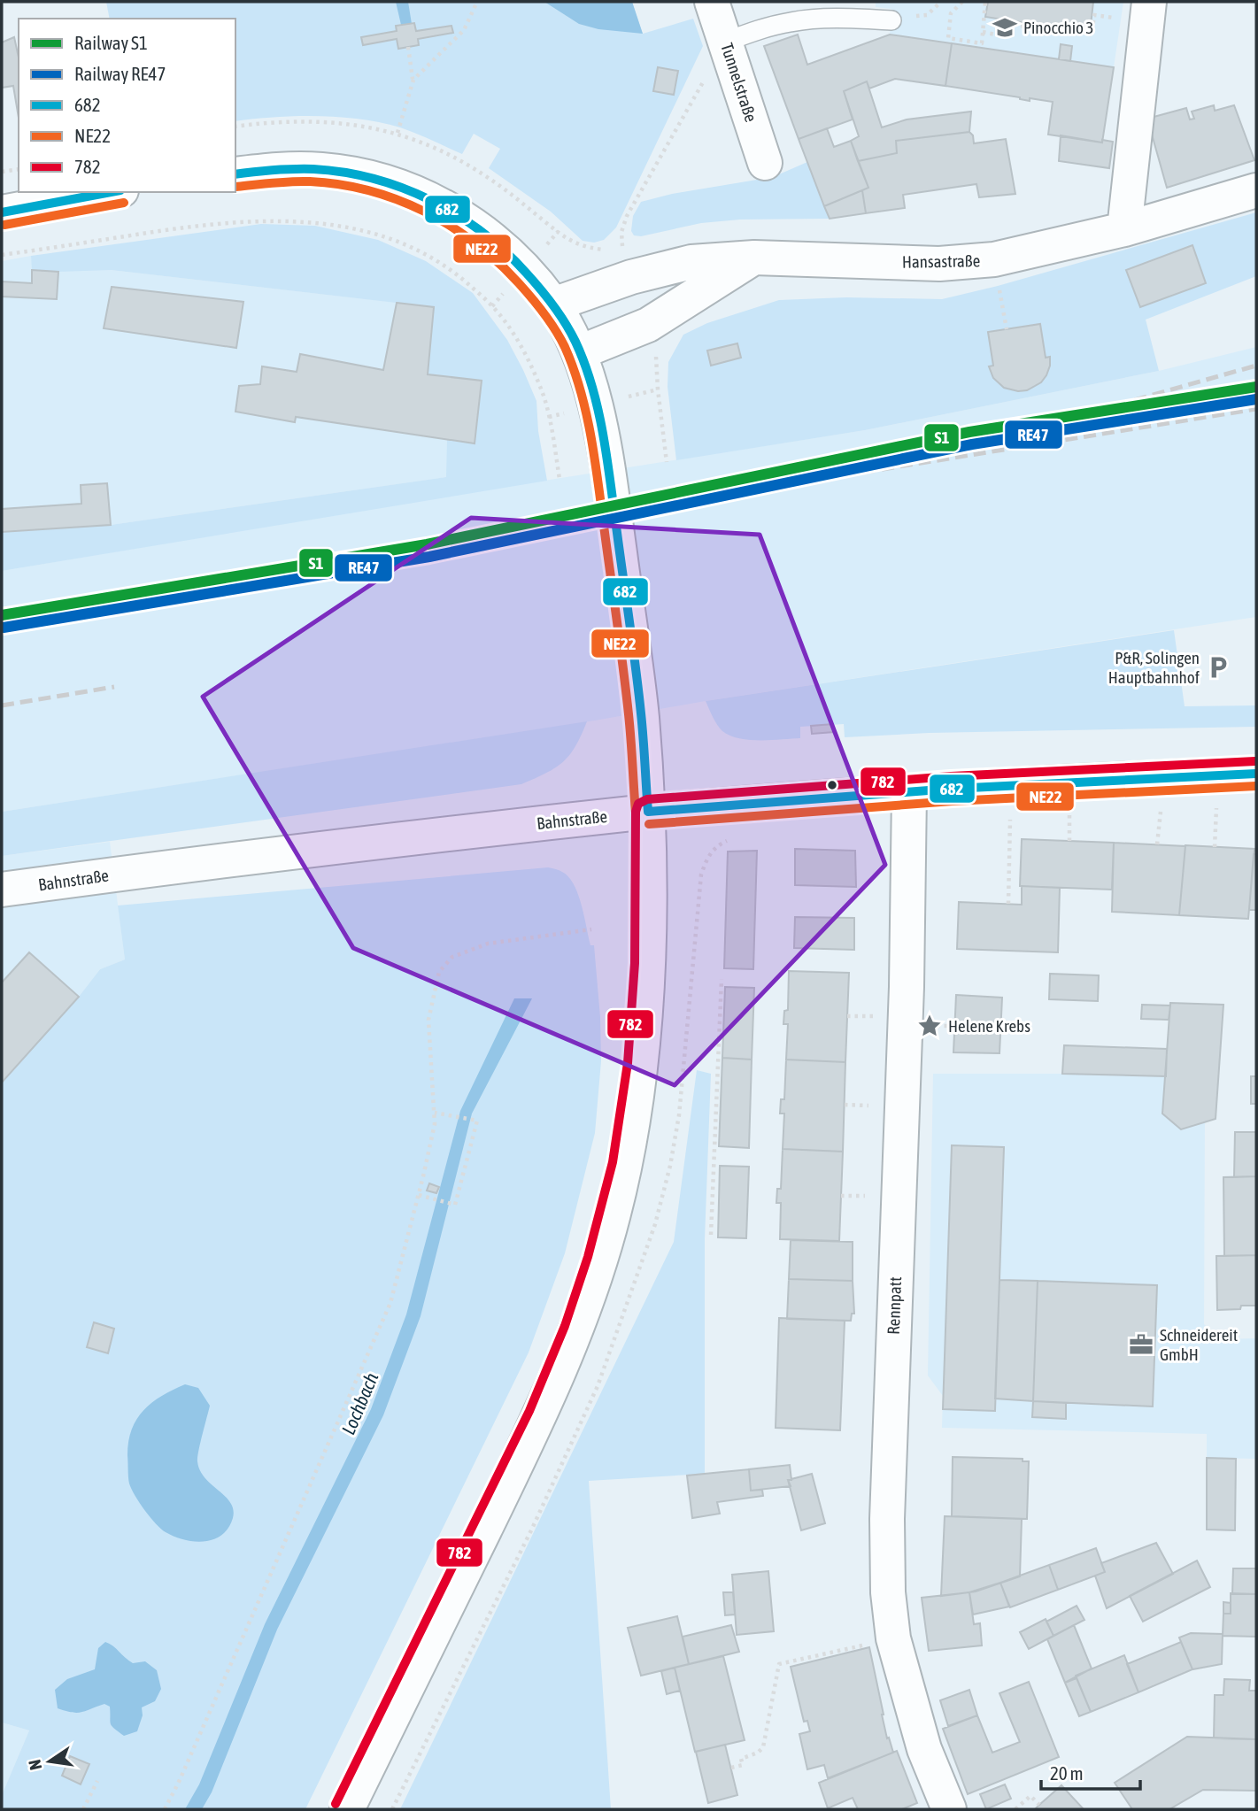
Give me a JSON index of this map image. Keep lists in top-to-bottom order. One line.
{"streets":{"street":["Tunnelstraße","Hansastraße","Bahnstraße","Rennpatt"]},"crossings":[["Bahnstraße","Rennpatt"]],"water":["Lochbach"],"places":{"school or university":["Pinocchio 3"],"parking":["P&R, Solingen Hauptbahnhof"],"place":["Helene Krebs"],"office":["Schneidereit GmbH"]},"lines":["transit line 682","transit line NE22","rail line S1","rail line RE47","transit line 782"],"legend":["Railway S1","Railway RE47","682","NE22","782"],"scale_bar":"20 m","north":"left"}
